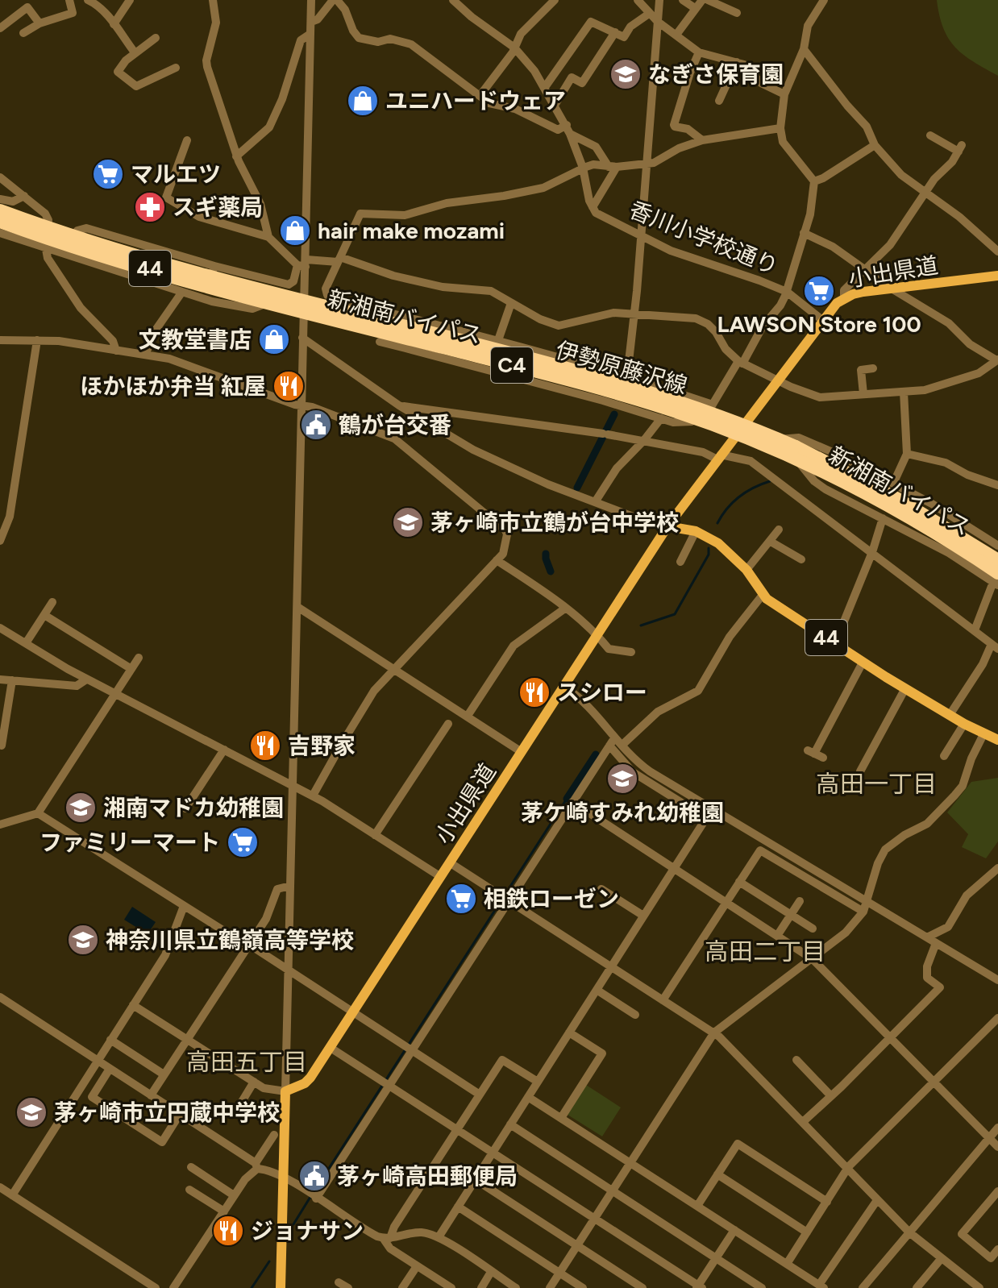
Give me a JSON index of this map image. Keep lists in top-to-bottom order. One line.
{"streets":{"highway":["新湘南バイパス","C4"],"main road":["44","小出県道","伊勢原藤沢線"],"street":["香川小学校通り"]},"crossings":[["香川小学校通り","小出県道"],["44","小出県道"],["小出県道","伊勢原藤沢線"],["新湘南バイパス","伊勢原藤沢線"]],"districts":["高田一丁目","高田二丁目","高田五丁目"],"places":{"school or university":["なぎさ保育園","茅ヶ崎市立鶴が台中学校","茅ケ崎すみれ幼稚園","湘南マドカ幼稚園","神奈川県立鶴嶺高等学校","茅ヶ崎市立円蔵中学校"],"shop":["ユニハードウェア","hair make mozami","文教堂書店"],"supermarket":["マルエツ","LAWSON Store 100","ファミリーマート","相鉄ローゼン"],"pharmacy":["スギ薬局"],"restaurant":["ほかほか弁当 紅屋","スシロー","吉野家","ジョナサン"],"public building":["鶴が台交番","茅ヶ崎高田郵便局"]}}
